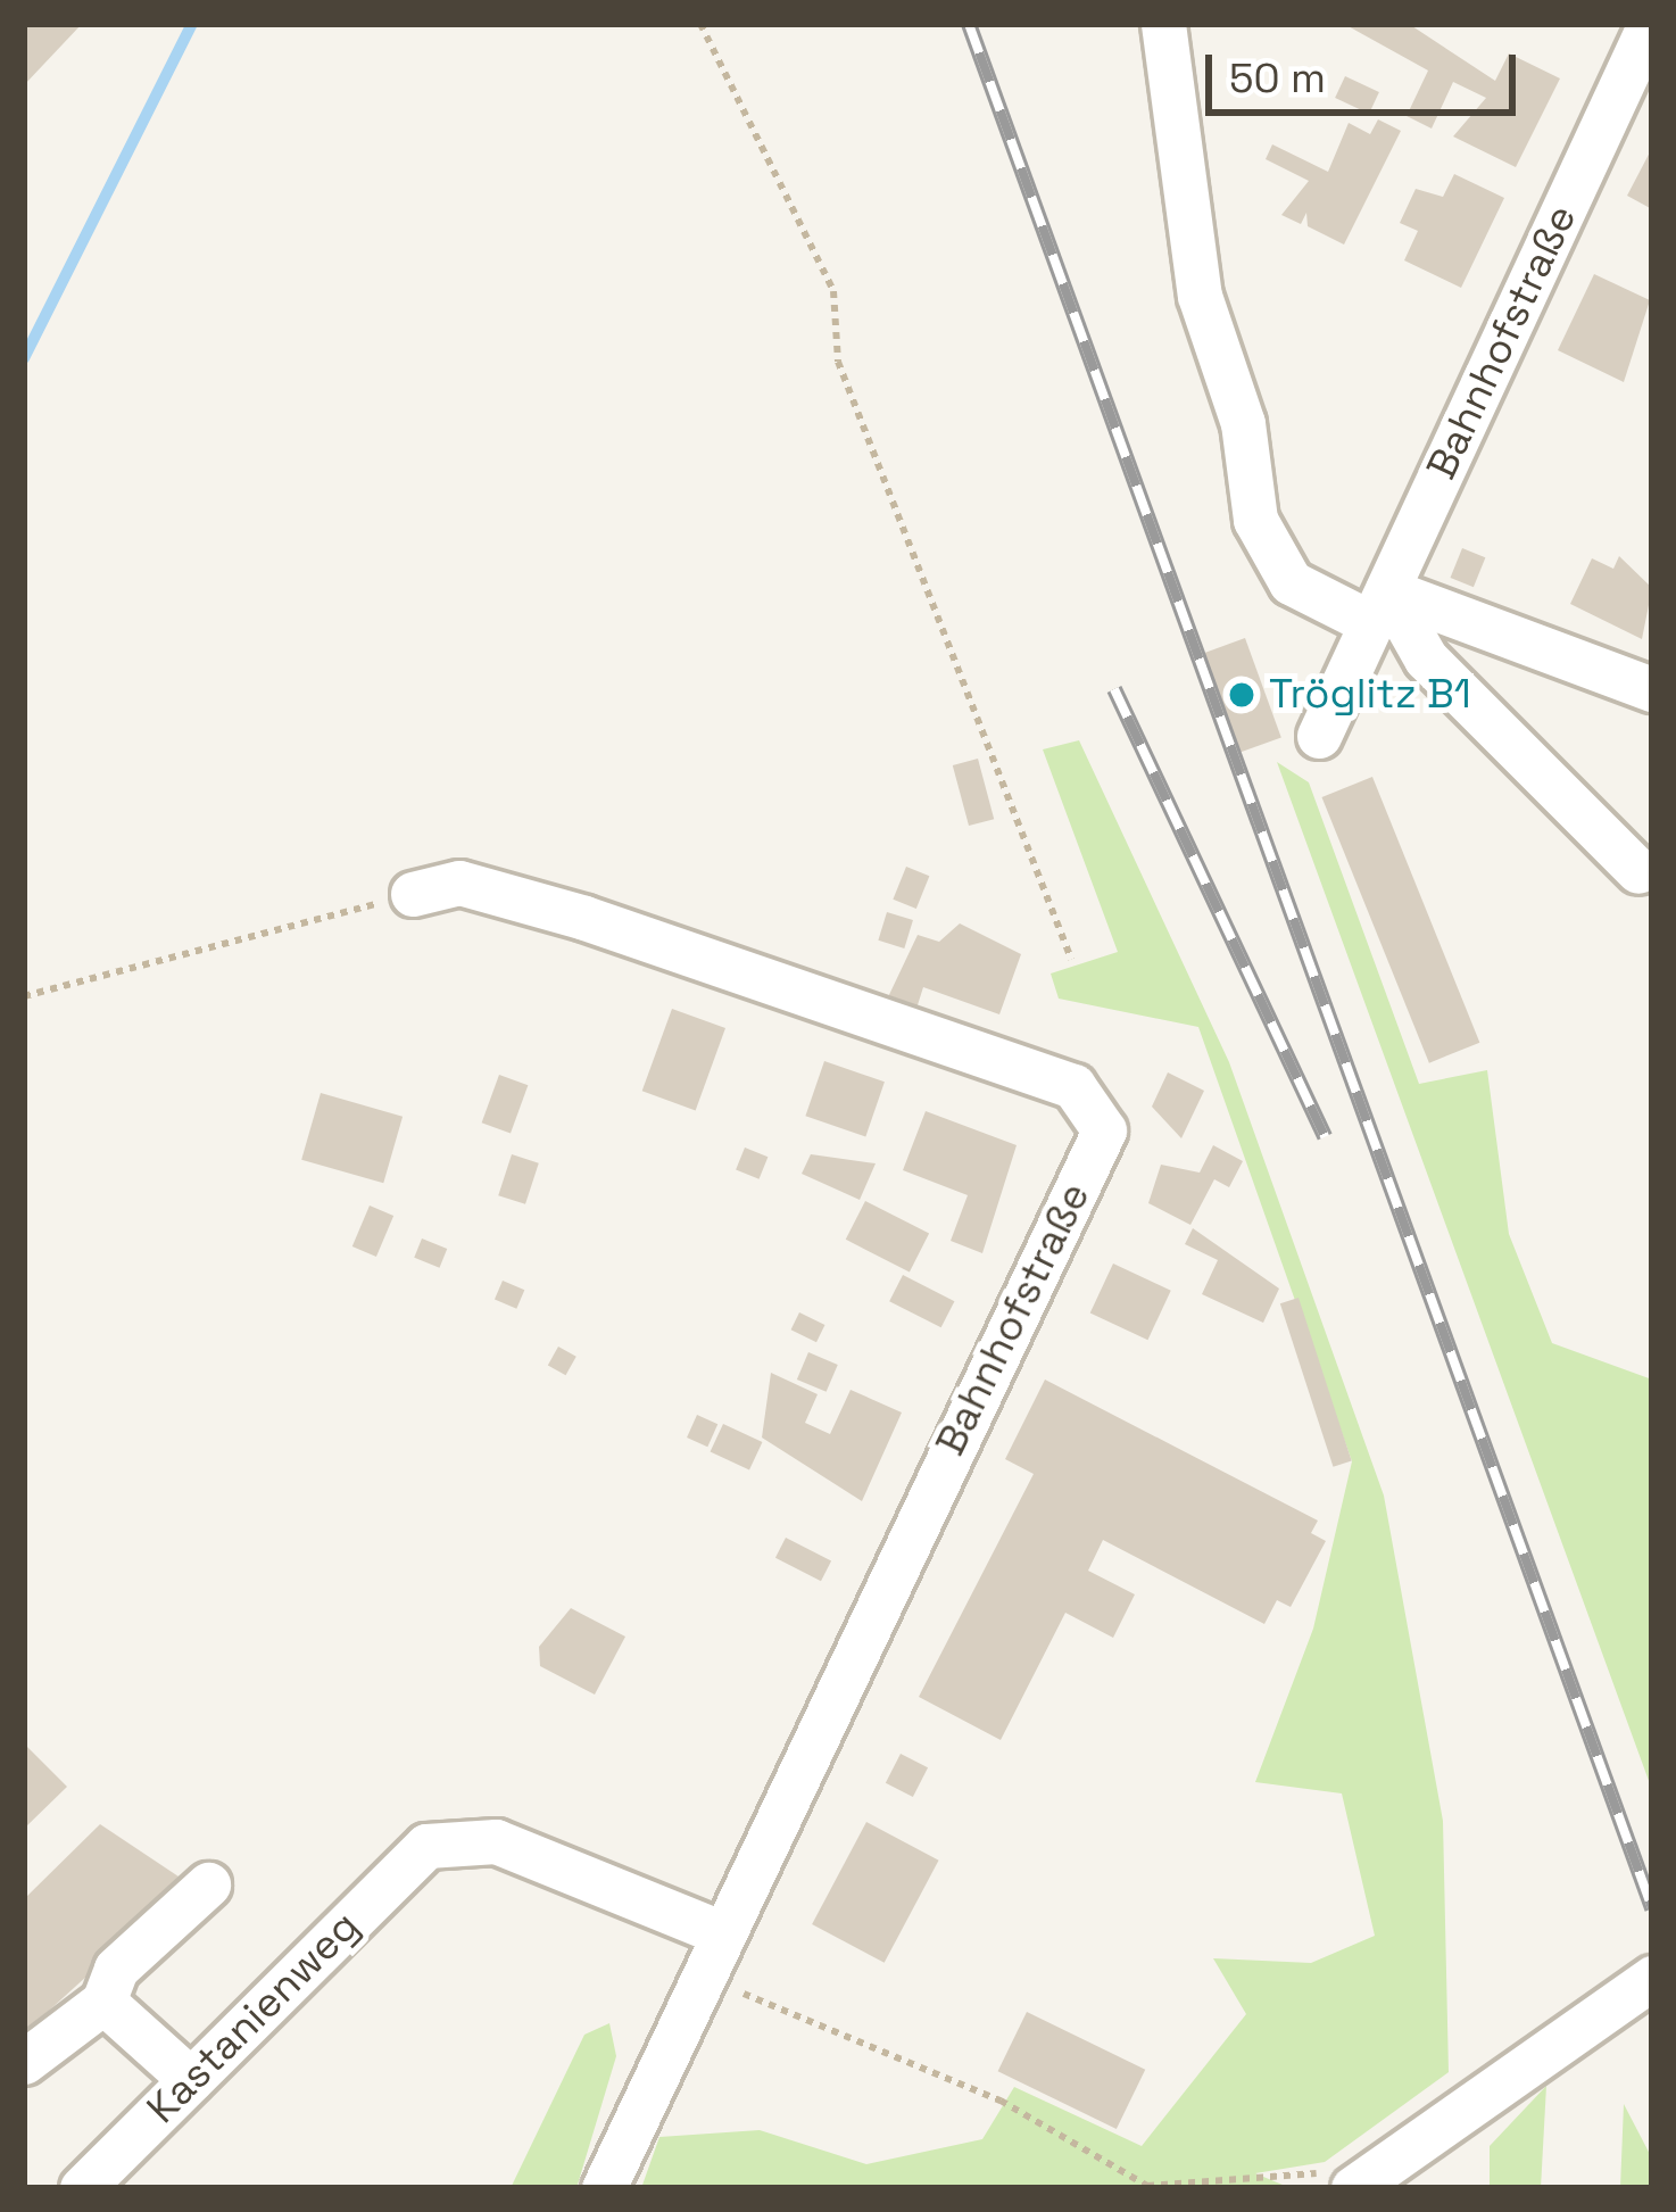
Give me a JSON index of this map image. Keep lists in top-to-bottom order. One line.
{"streets":{"street":["Bahnhofstraße","Kastanienweg"]},"crossings":[["Bahnhofstraße","Kastanienweg"]],"places":["Tröglitz B1"],"scale_bar":"50 m"}
